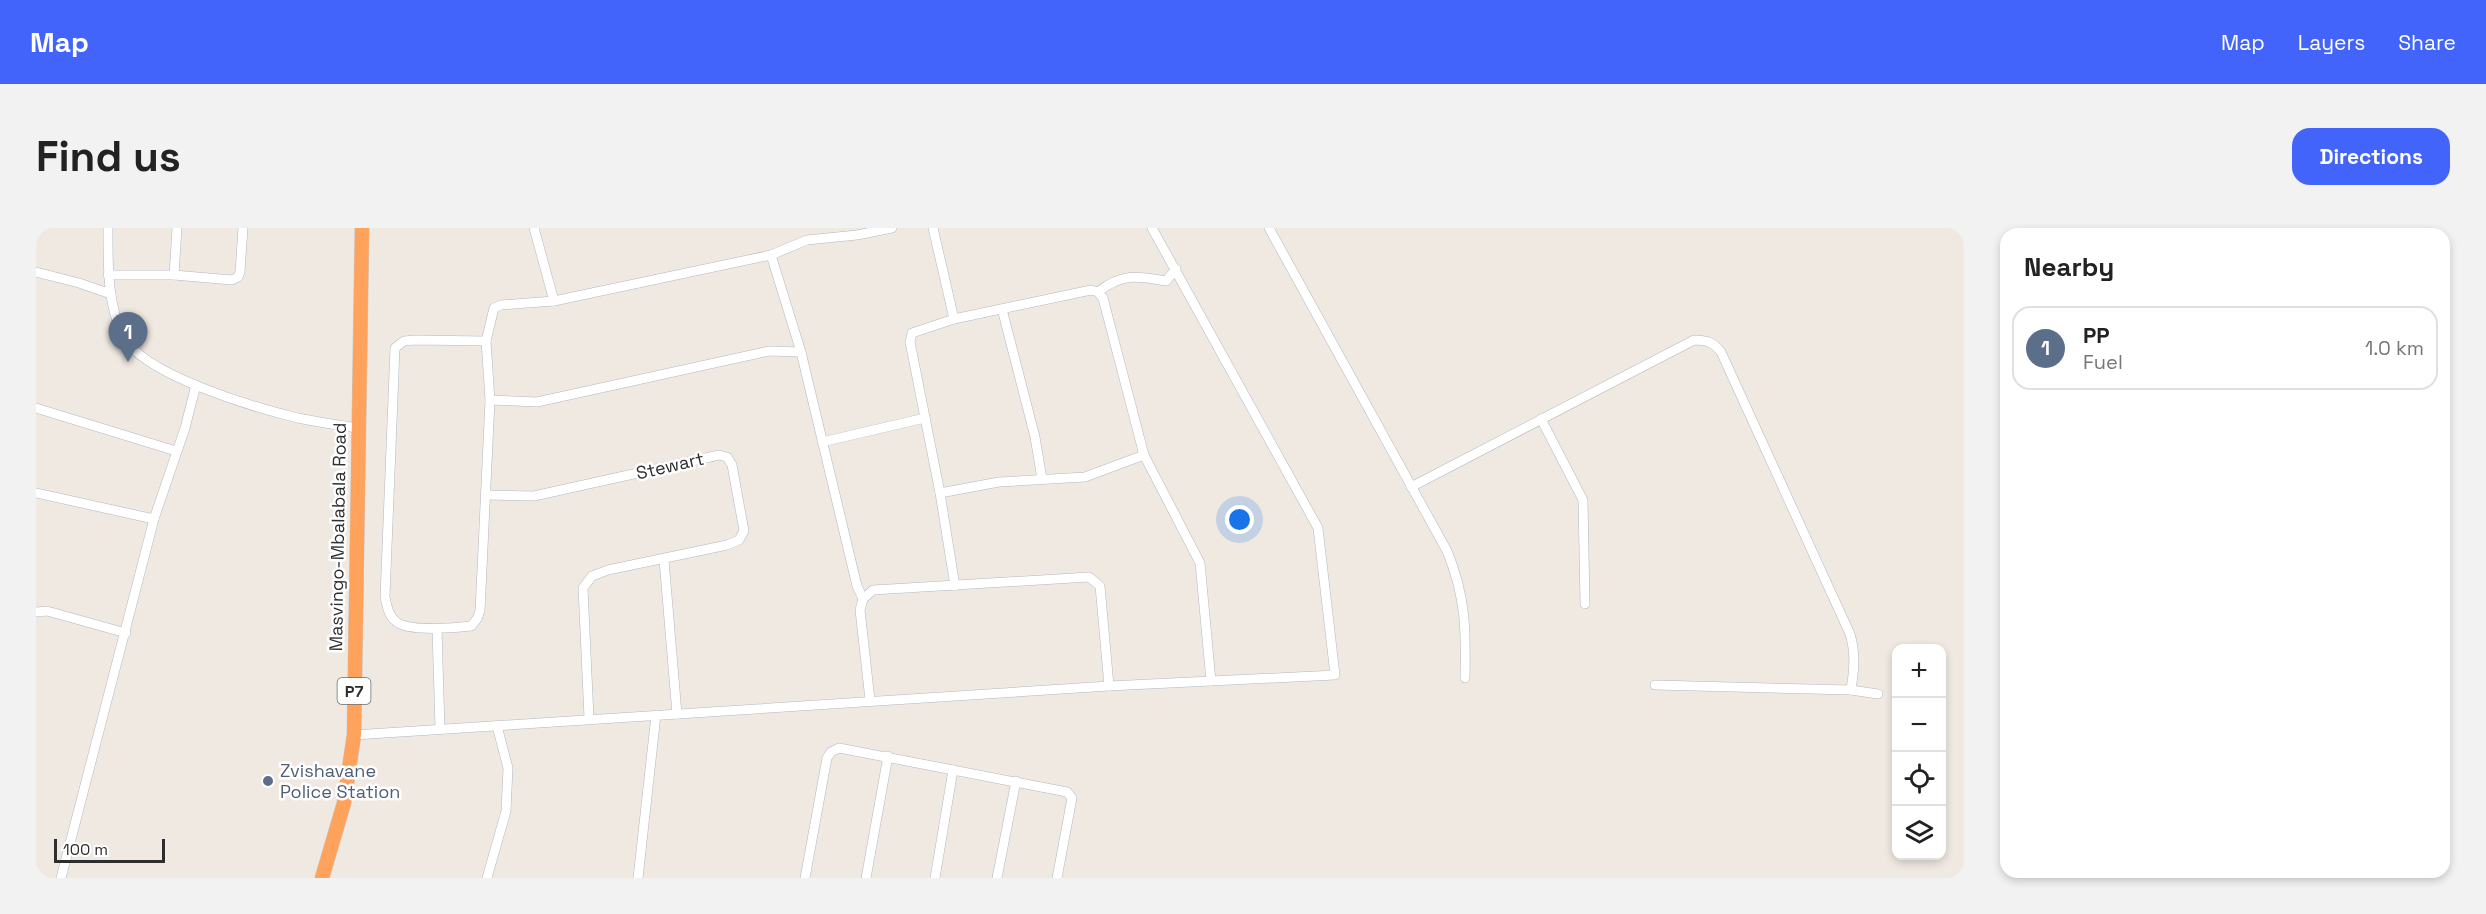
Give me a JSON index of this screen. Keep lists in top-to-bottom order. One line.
{"streets":{"highway":["Masvingo-Mbalabala Road","P7"],"street":["Stewart"]},"places":["Zvishavane Police Station"],"scale_bar":"100 m","page":{"header":"Map","nav":["Map","Layers","Share"],"buttons":"Directions","title":"Find us","heading":"Nearby","list":[{"mark":"1","name":"PP","note":"Fuel","value":"1.0 km"}],"pins":"1","map_buttons":["+","−"],"scale":"100 m"}}
